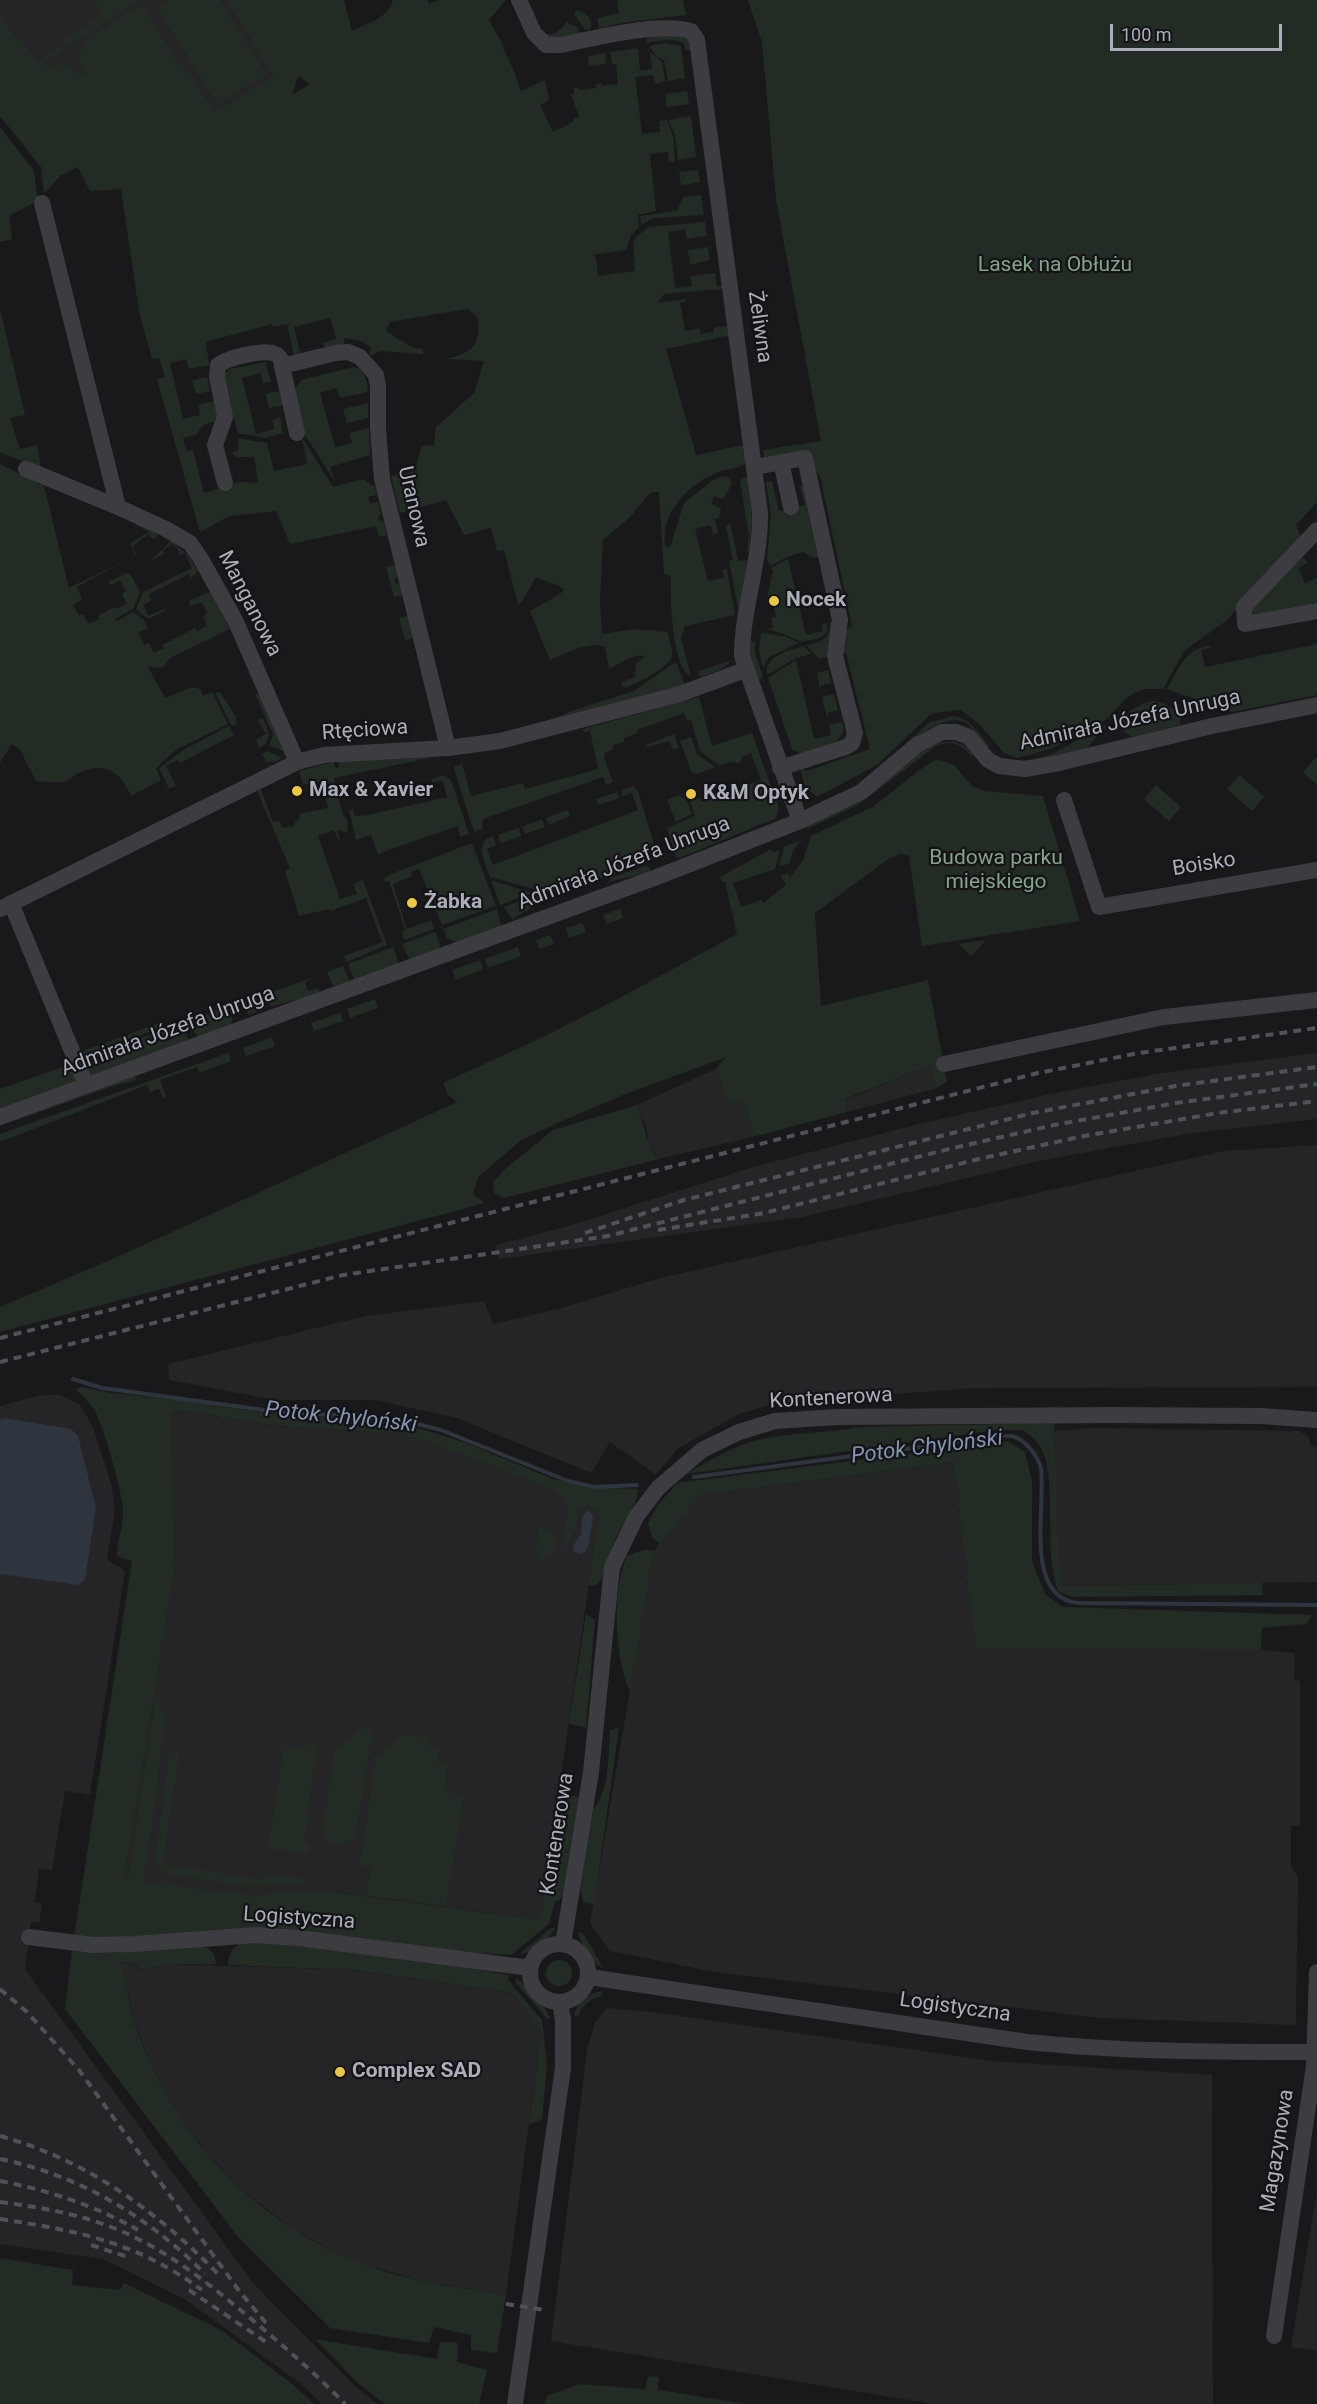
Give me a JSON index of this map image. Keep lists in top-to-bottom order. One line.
{"streets":{"street":["Żeliwna","Uranowa","Manganowa","Admirała Józefa Unruga","Rtęciowa","Boisko","Kontenerowa","Logistyczna","Magazynowa"]},"crossings":[["Żeliwna","Admirała Józefa Unruga"],["Żeliwna","Rtęciowa"],["Uranowa","Rtęciowa"],["Manganowa","Rtęciowa"],["Admirała Józefa Unruga","Rtęciowa"],["Kontenerowa","Logistyczna"],["Logistyczna","Magazynowa"]],"water":["Potok Chyloński"],"parks":["Lasek na Obłużu","Budowa parku miejskiego"],"places":["Nocek","Max & Xavier","K&M Optyk","Żabka","Complex SAD"],"scale_bar":"100 m"}
